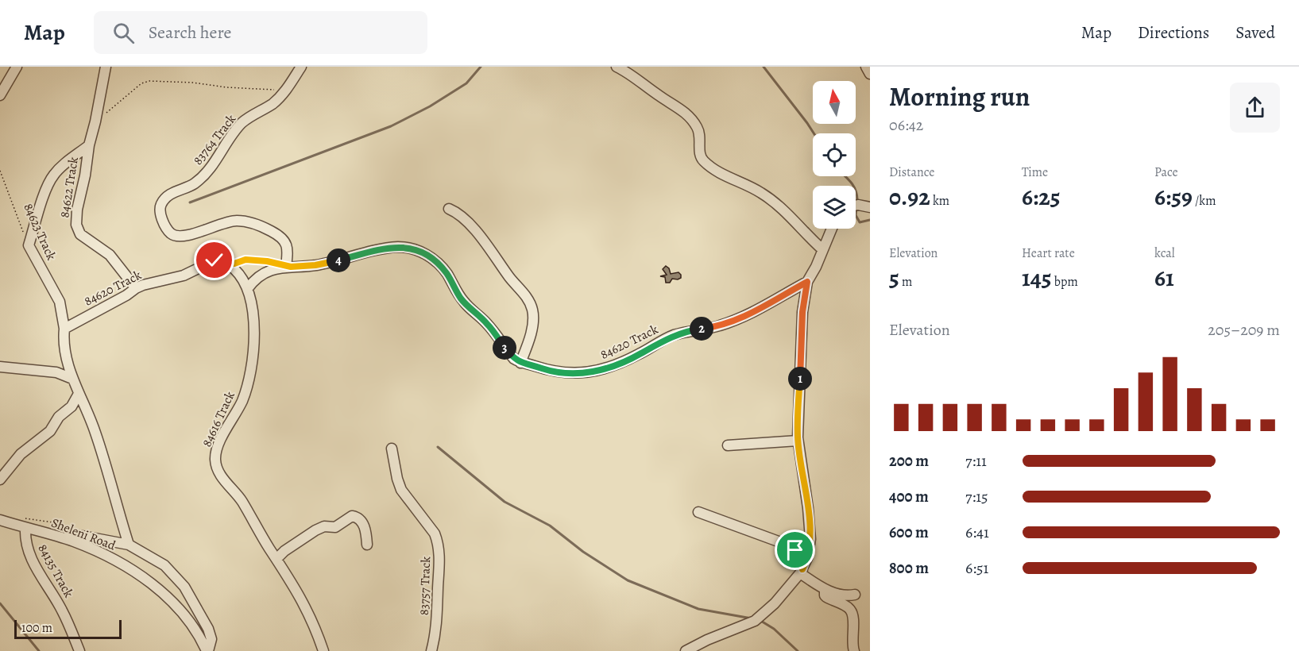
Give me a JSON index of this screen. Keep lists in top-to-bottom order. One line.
{"streets":{"street":["83764 Track","84622 Track","84623 Track","84620 Track","84616 Track","Sheleni Road","84135 Track","83757 Track"]},"crossings":[["83764 Track","84620 Track"],["84622 Track","84620 Track"],["84623 Track","84620 Track"],["84620 Track","84616 Track"],["Sheleni Road","84135 Track"]],"scale_bar":"100 m","north":"top","page":{"header":"Map","search":"Search here","nav":["Map","Directions","Saved"],"heading":["Morning run","06:42"],"stats":[["Distance","0.92 km"],["Time","6:25"],["Pace","6:59 /km"],["Elevation","5 m"],["Heart rate","145 bpm"],["kcal","61"]],"pins":["4","2","3","1"],"chart":["Elevation","205–209 m"],"list":[{"name":"200 m","note":"7:11"},{"name":"400 m","note":"7:15"},{"name":"600 m","note":"6:41"},{"name":"800 m","note":"6:51"}],"scale":"100 m"}}
